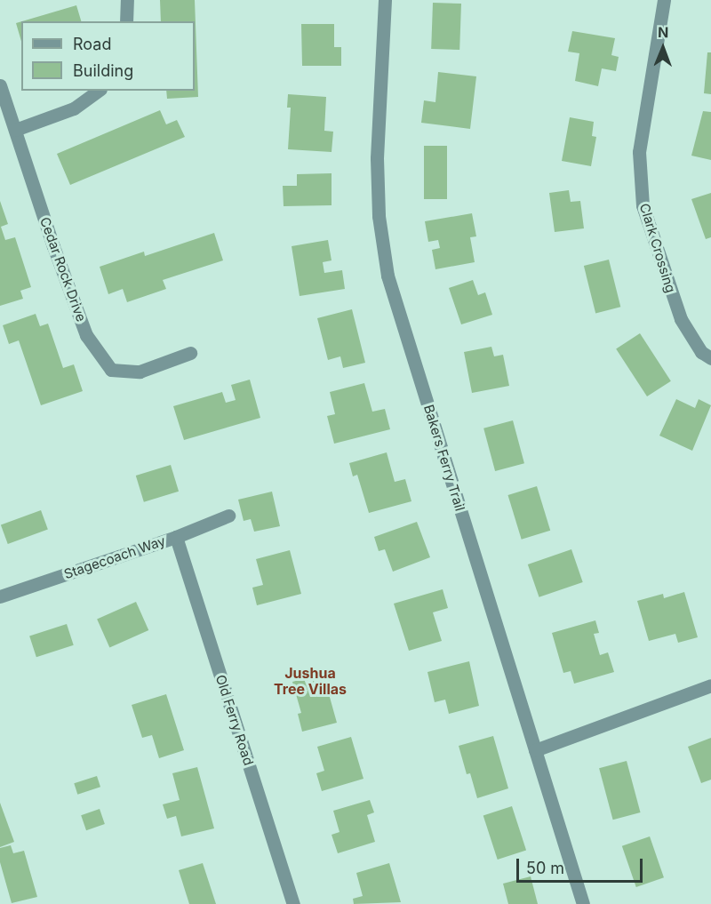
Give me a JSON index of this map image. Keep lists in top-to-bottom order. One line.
{"streets":{"street":["Clark Crossing","Cedar Rock Drive","Bakers Ferry Trail","Stagecoach Way","Old Ferry Road"]},"crossings":[["Stagecoach Way","Old Ferry Road"]],"districts":["Jushua Tree Villas"],"legend":["Road","Building"],"scale_bar":"50 m","north":"top"}
